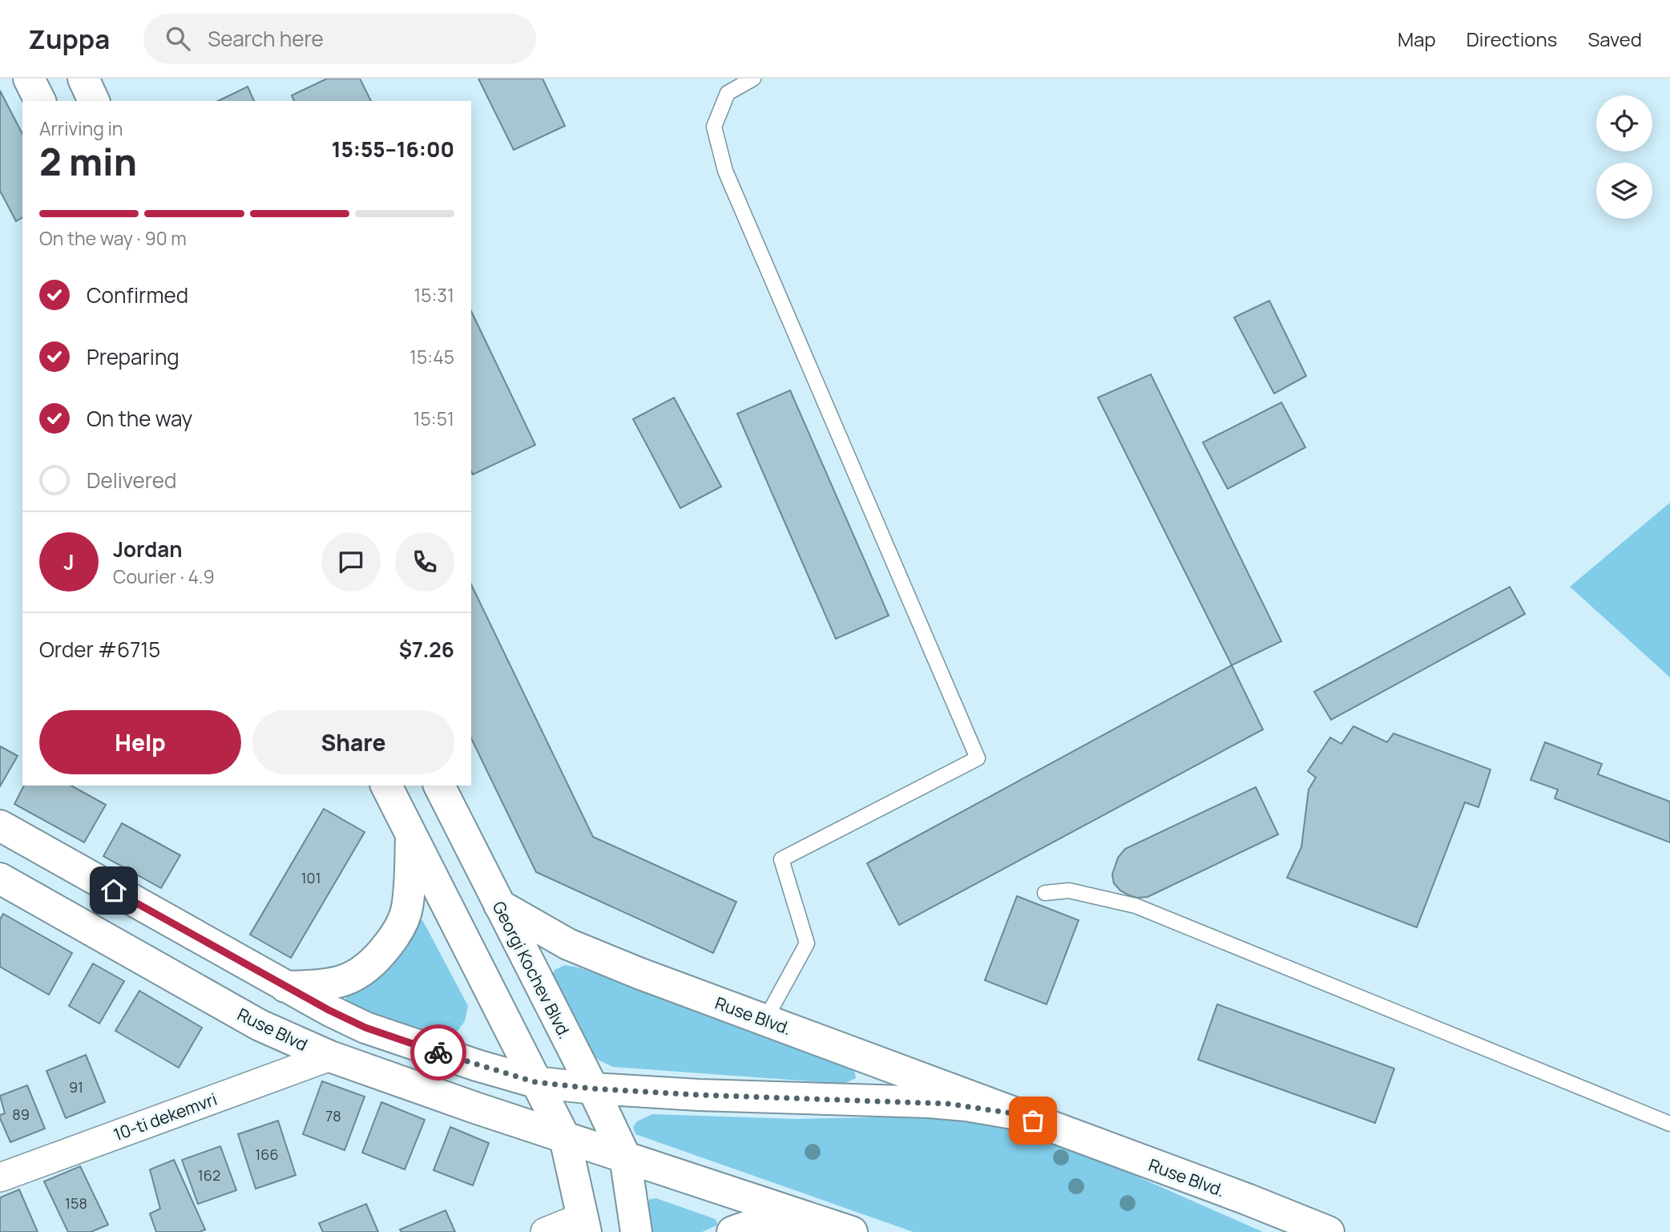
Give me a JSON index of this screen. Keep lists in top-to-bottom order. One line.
{"streets":{"main road":["Georgi Kochev Blvd.","Ruse Blvd.","Ruse Blvd"],"street":["10-ti dekemvri"]},"crossings":[["Georgi Kochev Blvd.","Ruse Blvd."],["Ruse Blvd","10-ti dekemvri"]],"house_numbers":["101","91","89","78","166","162","158"],"page":{"header":"Zuppa","search":"Search here","nav":["Map","Directions","Saved"],"heading":["2 min","Arriving in","15:55–16:00"],"panel":["Jordan","Courier · 4.9","Order #6715","$7.26"],"bar":"On the way · 90 m","list":[["Confirmed","15:31"],["Preparing","15:45"],["On the way","15:51"],"Delivered"],"round":"J","buttons":["Help","Share"]}}
